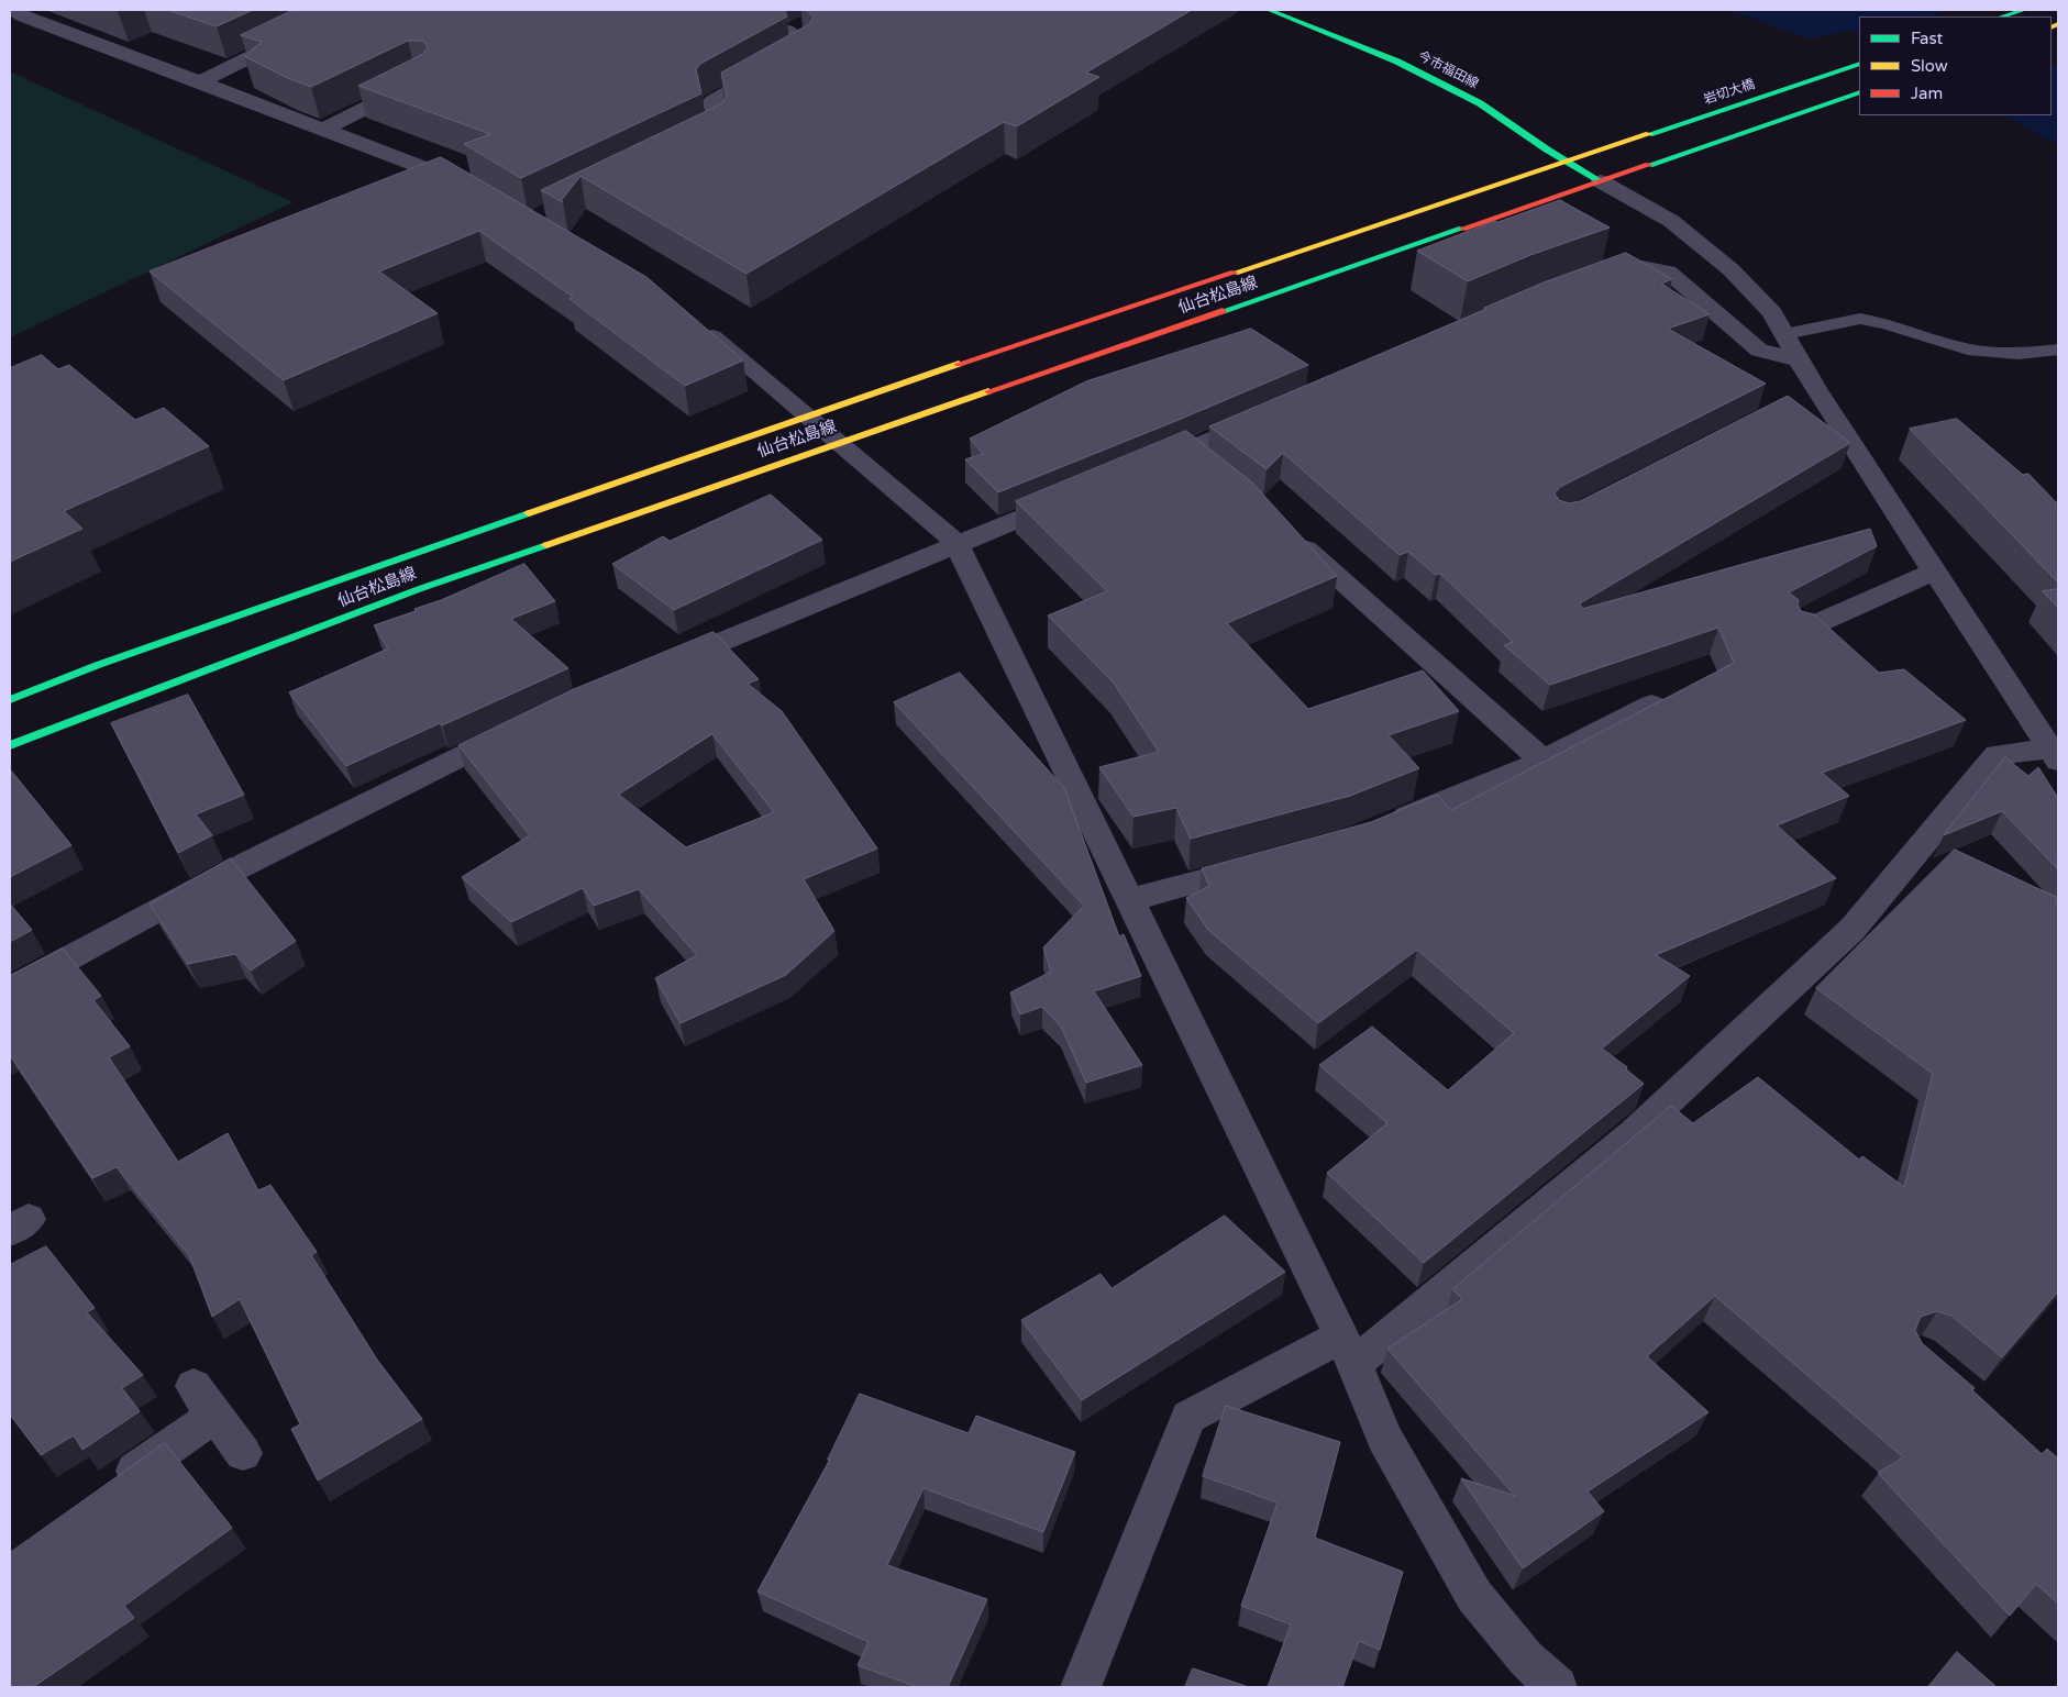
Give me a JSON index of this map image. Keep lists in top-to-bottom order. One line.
{"streets":{"main road":["今市福田線","岩切大橋","仙台松島線"]},"crossings":[["今市福田線","岩切大橋"],["今市福田線","仙台松島線"],["岩切大橋","仙台松島線"]],"legend":["Fast","Slow","Jam"]}
